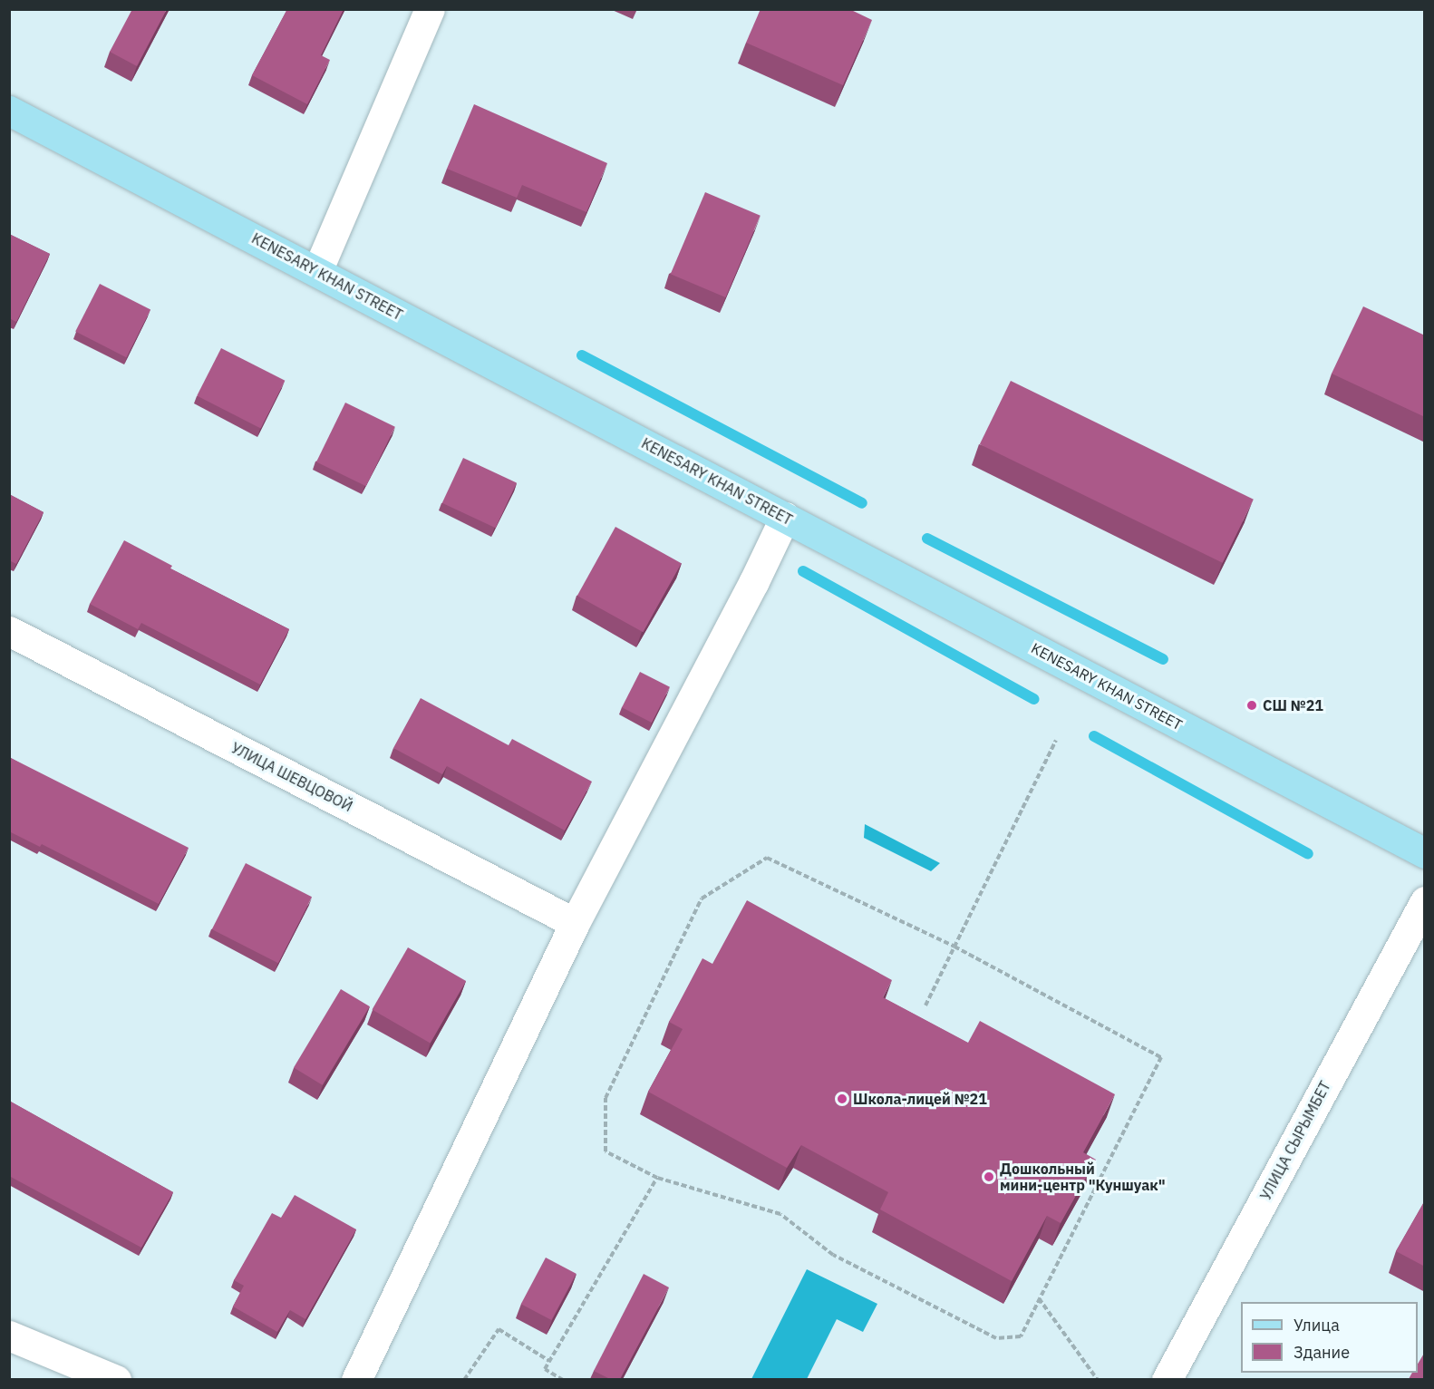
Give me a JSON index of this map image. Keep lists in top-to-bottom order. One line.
{"streets":{"main road":["KENESARY KHAN STREET"],"street":["УЛИЦА ШЕВЦОВОЙ","УЛИЦА СЫРЫМБЕТ"]},"places":["СШ №21","Школа-лицей №21","Дошкольный мини-центр \"Куншуак\""],"legend":["Улица","Здание"]}
